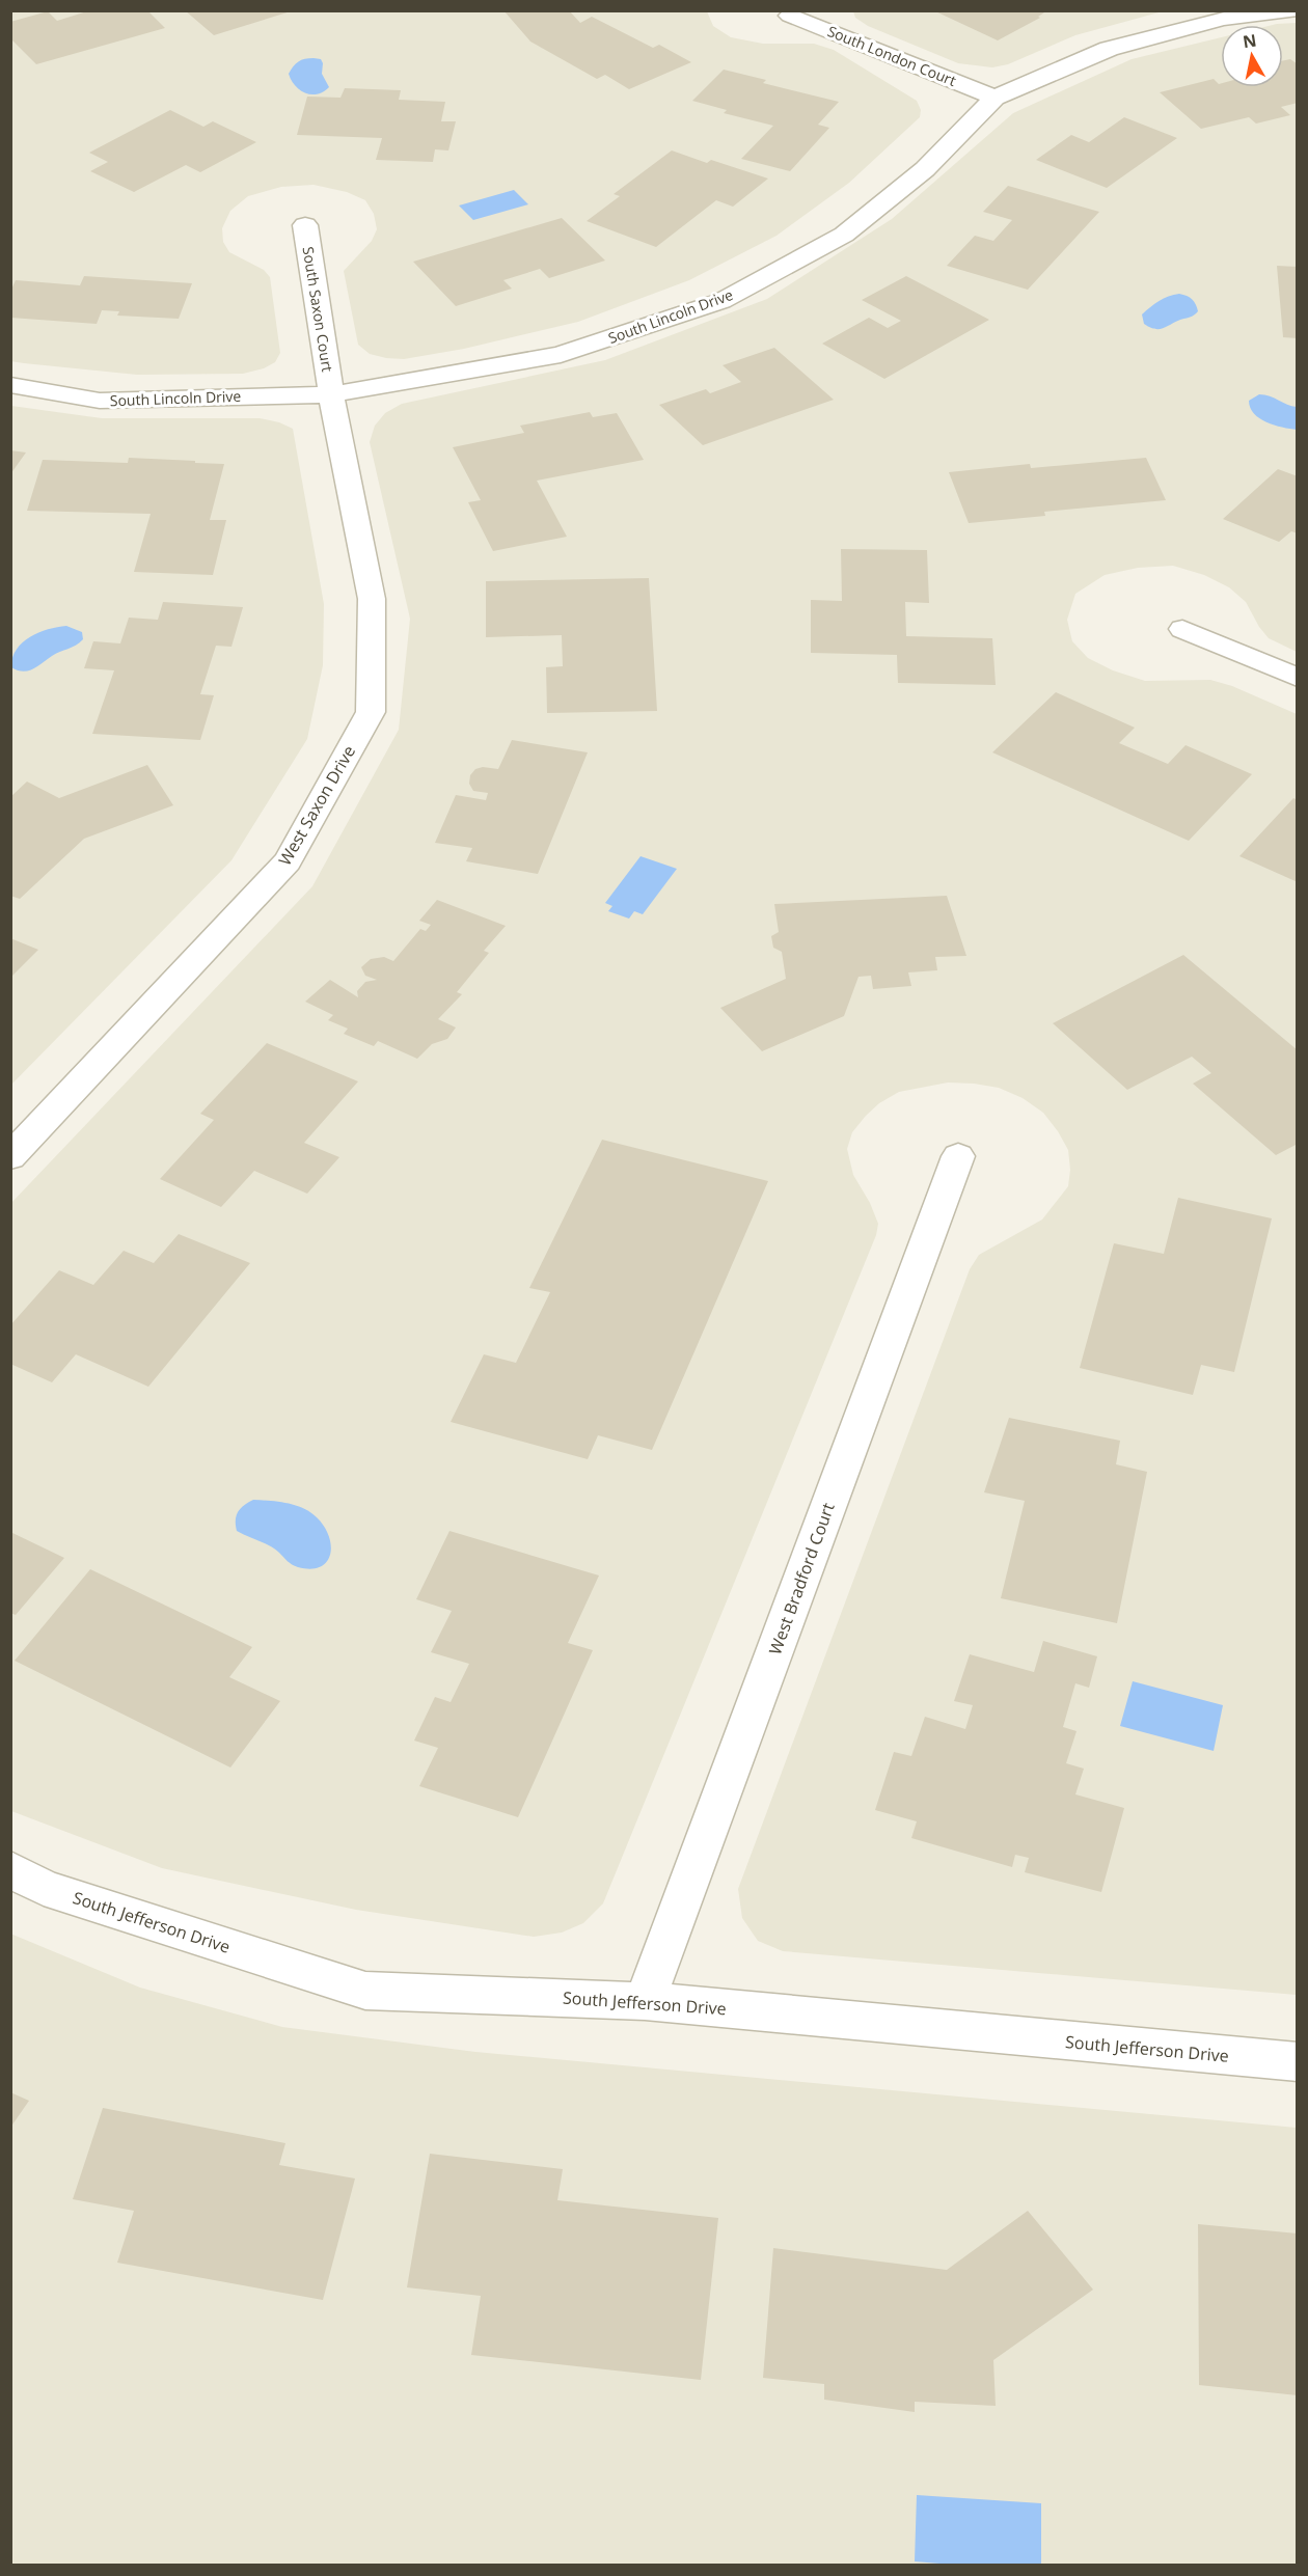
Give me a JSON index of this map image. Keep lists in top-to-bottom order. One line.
{"streets":{"street":["South London Court","South Saxon Court","South Lincoln Drive","West Saxon Drive","West Bradford Court","South Jefferson Drive"]},"crossings":[["South London Court","South Lincoln Drive"],["South Saxon Court","South Lincoln Drive"],["South Saxon Court","West Saxon Drive"],["South Lincoln Drive","West Saxon Drive"],["West Bradford Court","South Jefferson Drive"]],"north":"top"}
